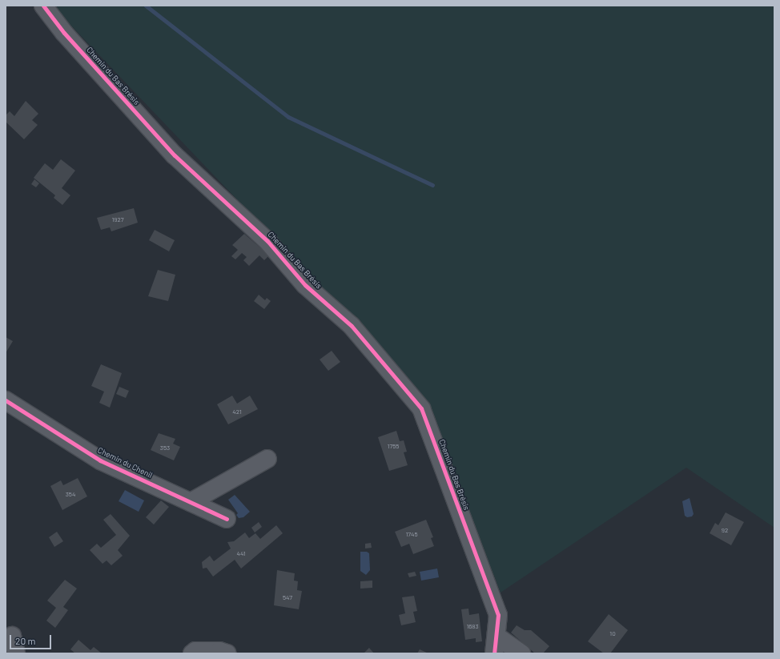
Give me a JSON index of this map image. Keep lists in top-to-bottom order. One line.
{"streets":{"street":["Chemin du Bas Brésis","Chemin du Chenil"]},"house_numbers":["1927","421","1755","353","354","92","1745","441","547","1683","10"],"scale_bar":"20 m"}
